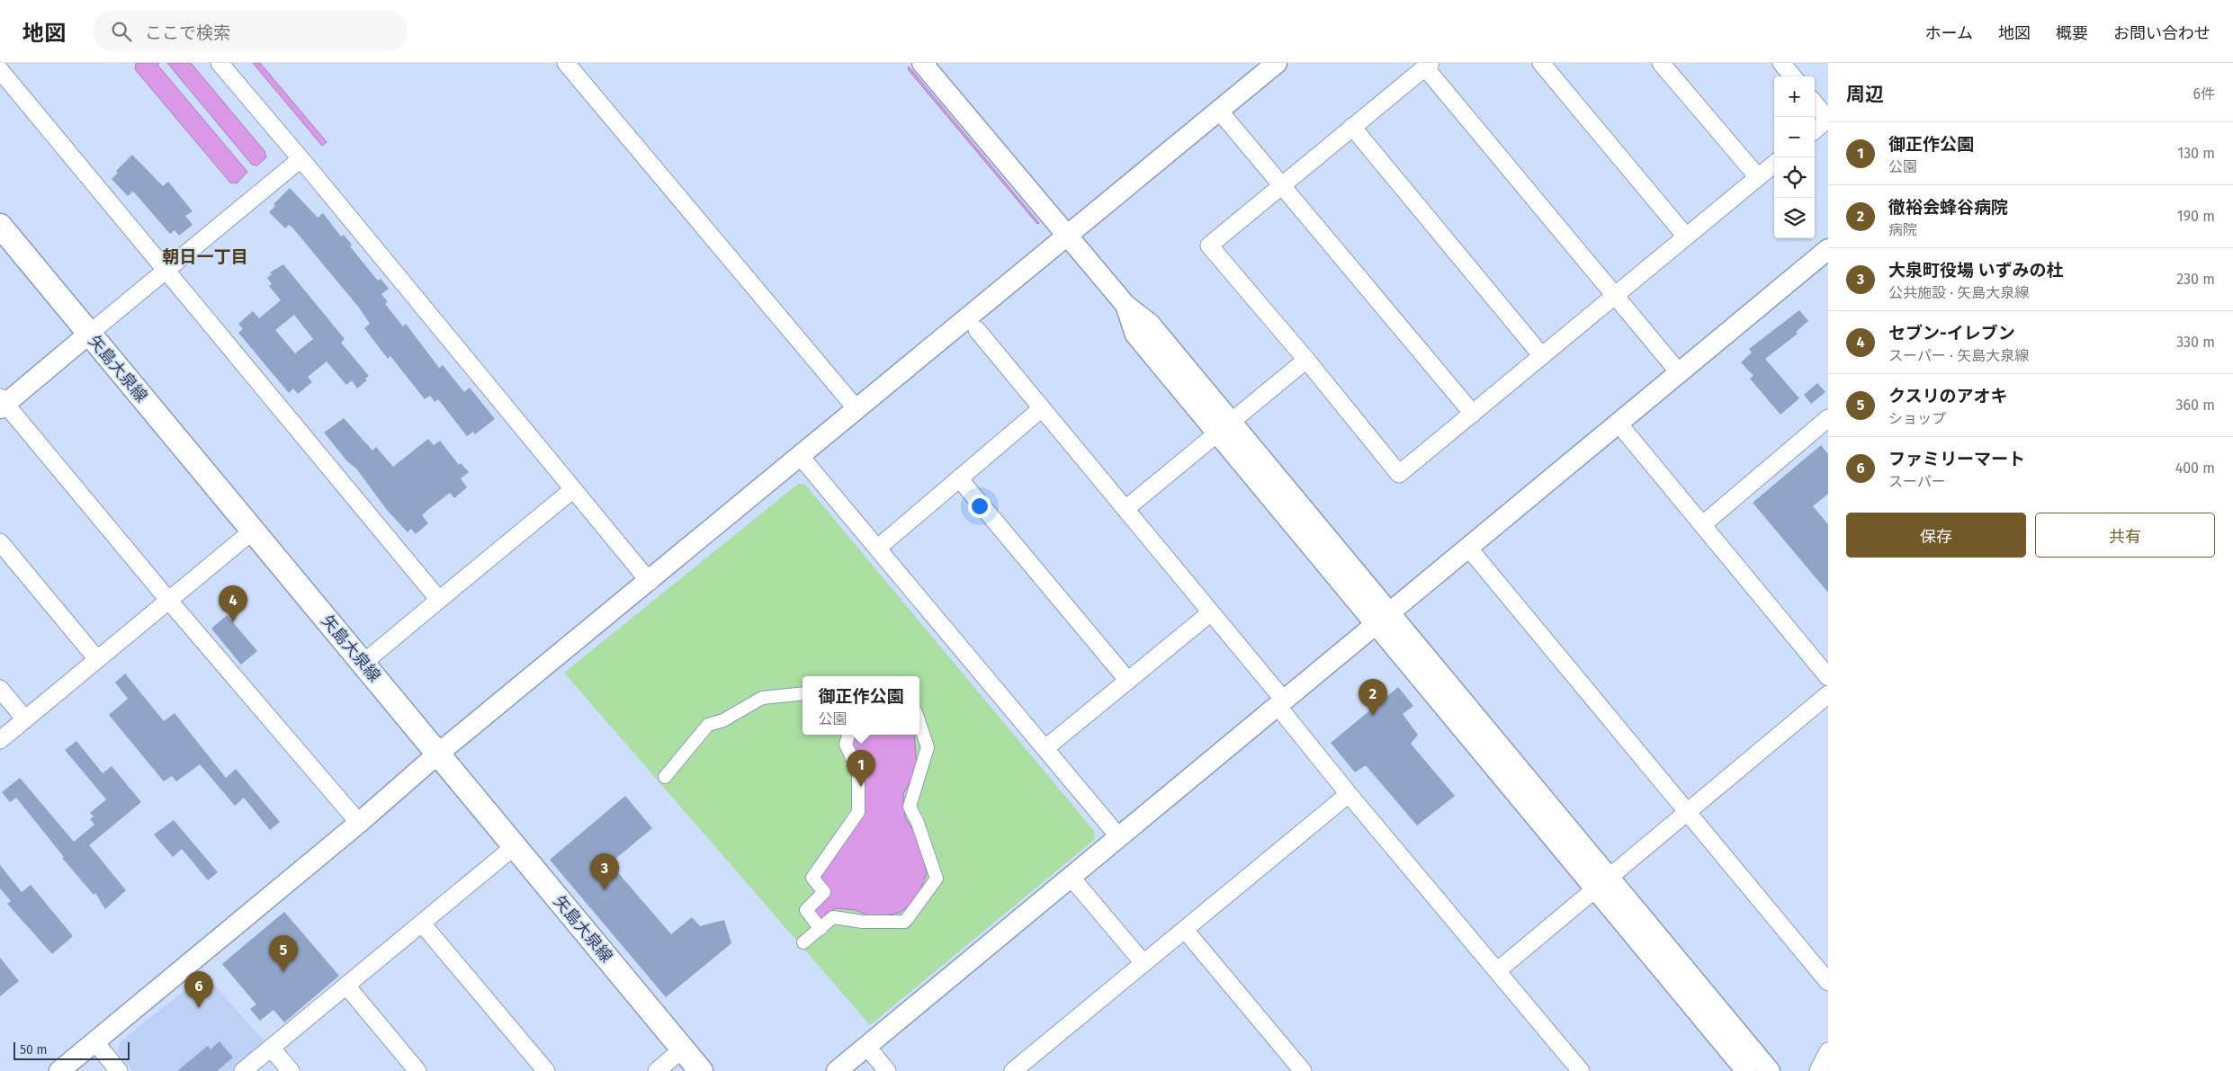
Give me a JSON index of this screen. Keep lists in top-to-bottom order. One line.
{"streets":{"main road":["矢島大泉線"]},"districts":["朝日一丁目"],"scale_bar":"50 m","page":{"header":"地図","search":"ここで検索","nav":["ホーム","地図","概要","お問い合わせ"],"heading":["周辺","6件"],"map_buttons":["+","−"],"list":[{"mark":"1","name":"御正作公園","note":"公園","value":"130 m"},{"mark":"2","name":"徹裕会蜂谷病院","note":"病院","value":"190 m"},{"mark":"3","name":"大泉町役場 いずみの杜","note":"公共施設 · 矢島大泉線","value":"230 m"},{"mark":"4","name":"セブン-イレブン","note":"スーパー · 矢島大泉線","value":"330 m"},{"mark":"5","name":"クスリのアオキ","note":"ショップ","value":"360 m"},{"mark":"6","name":"ファミリーマート","note":"スーパー","value":"400 m"}],"buttons":["保存","共有"],"pins":["4","2","1","3","5","6"],"popup":["御正作公園","公園"],"scale":"50 m"}}
